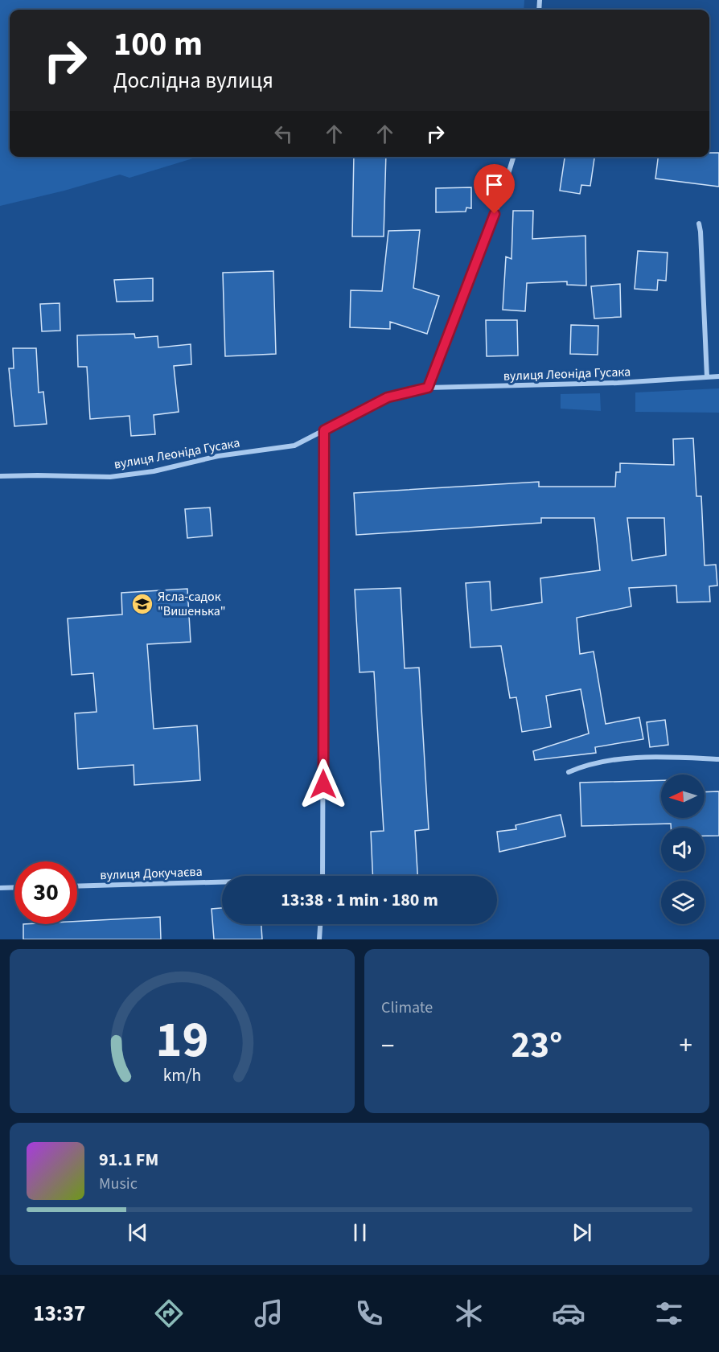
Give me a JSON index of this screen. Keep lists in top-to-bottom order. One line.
{"streets":{"street":["вулиця Леоніда Гусака","вулиця Докучаєва"]},"places":{"school or university":["Ясла-садок \"Вишенька\""]},"north":"left","page":{"turn":["100 m","Дослідна вулиця"],"limit":"30","trip":"13:38 · 1 min · 180 m","tile":"Climate","heat":["−","23°","+"],"song":["91.1 FM","Music"],"tabs":"13:37","gauge":["19","km/h"]}}
